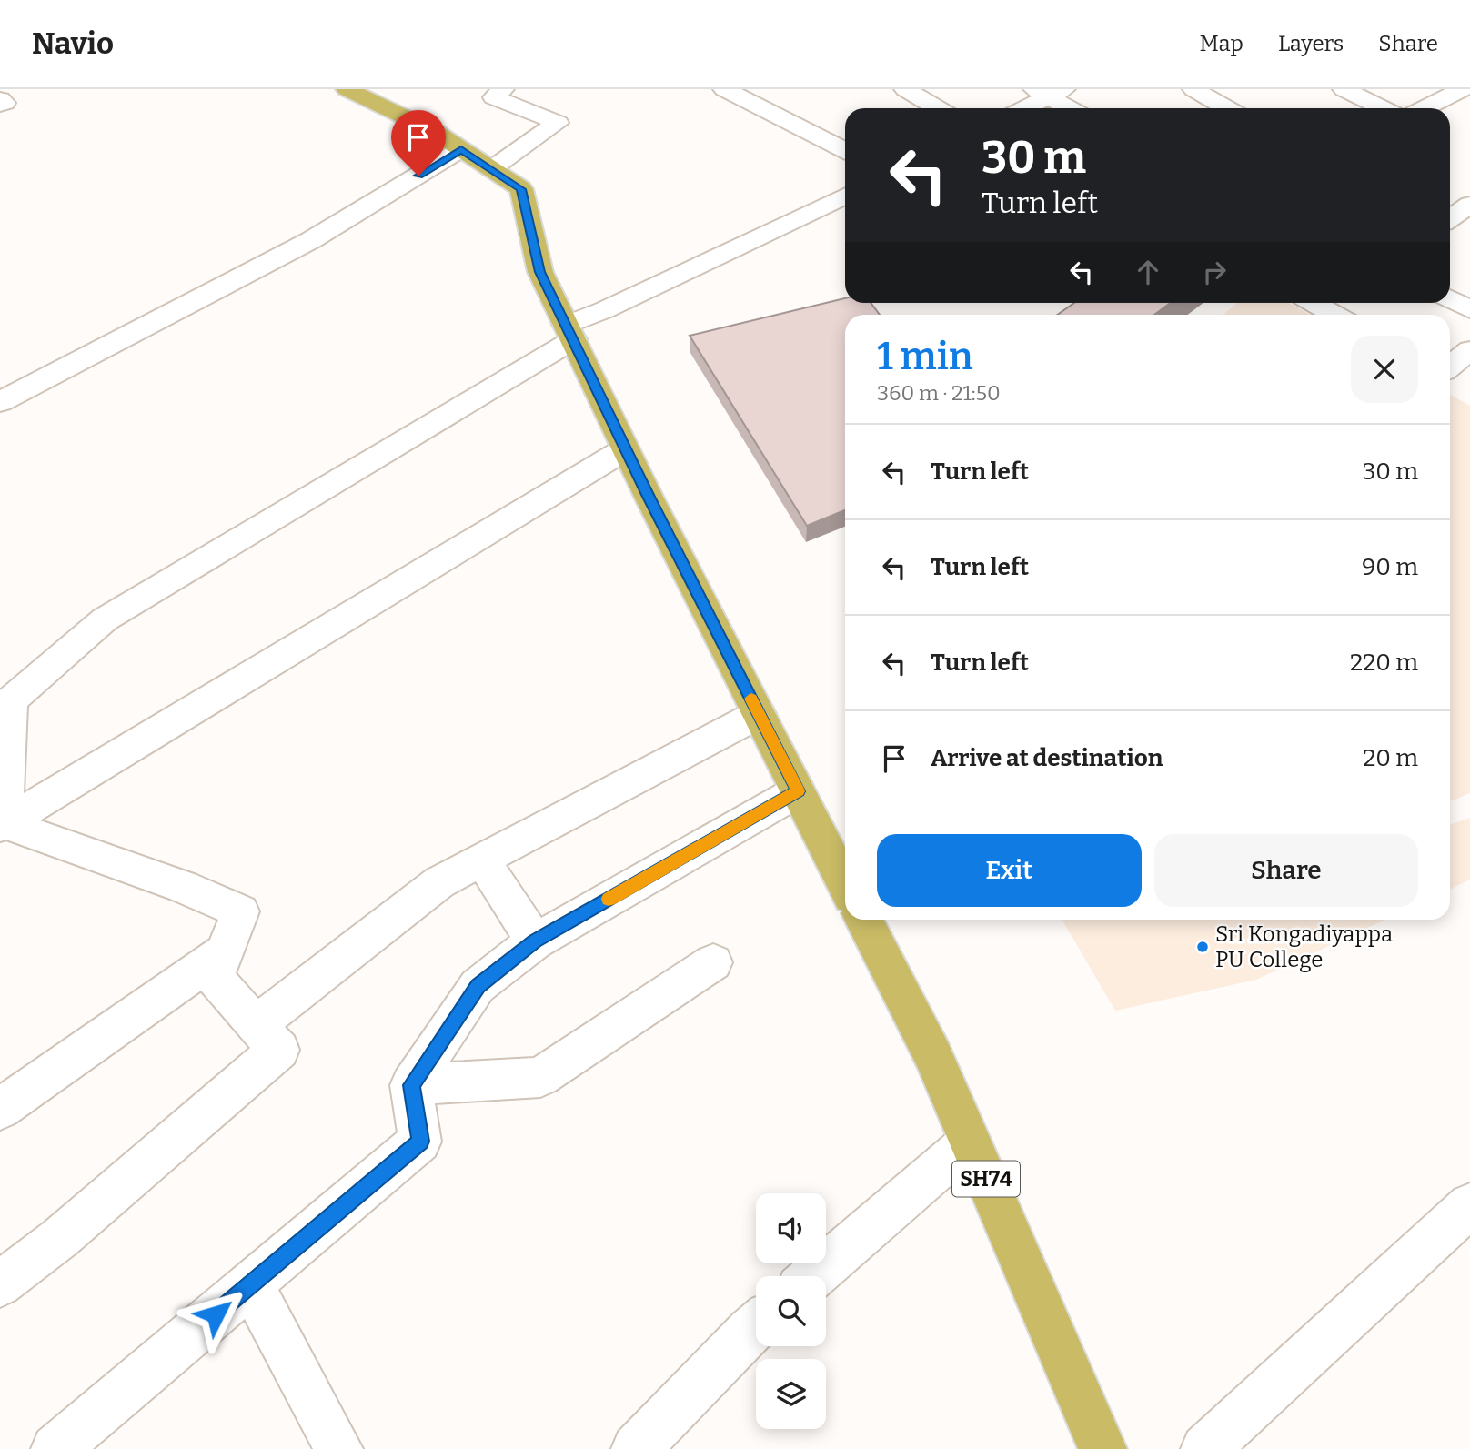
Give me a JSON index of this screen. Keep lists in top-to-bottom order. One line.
{"streets":{"main road":["SH74"]},"places":["Sri Kongadiyappa PU College"],"page":{"header":"Navio","nav":["Map","Layers","Share"],"turn":["30 m","Turn left"],"heading":["1 min","360 m · 21:50"],"list":[{"name":"Turn left","value":"30 m"},{"name":"Turn left","value":"90 m"},{"name":"Turn left","value":"220 m"},{"name":"Arrive at destination","value":"20 m"}],"buttons":["Exit","Share"]}}
